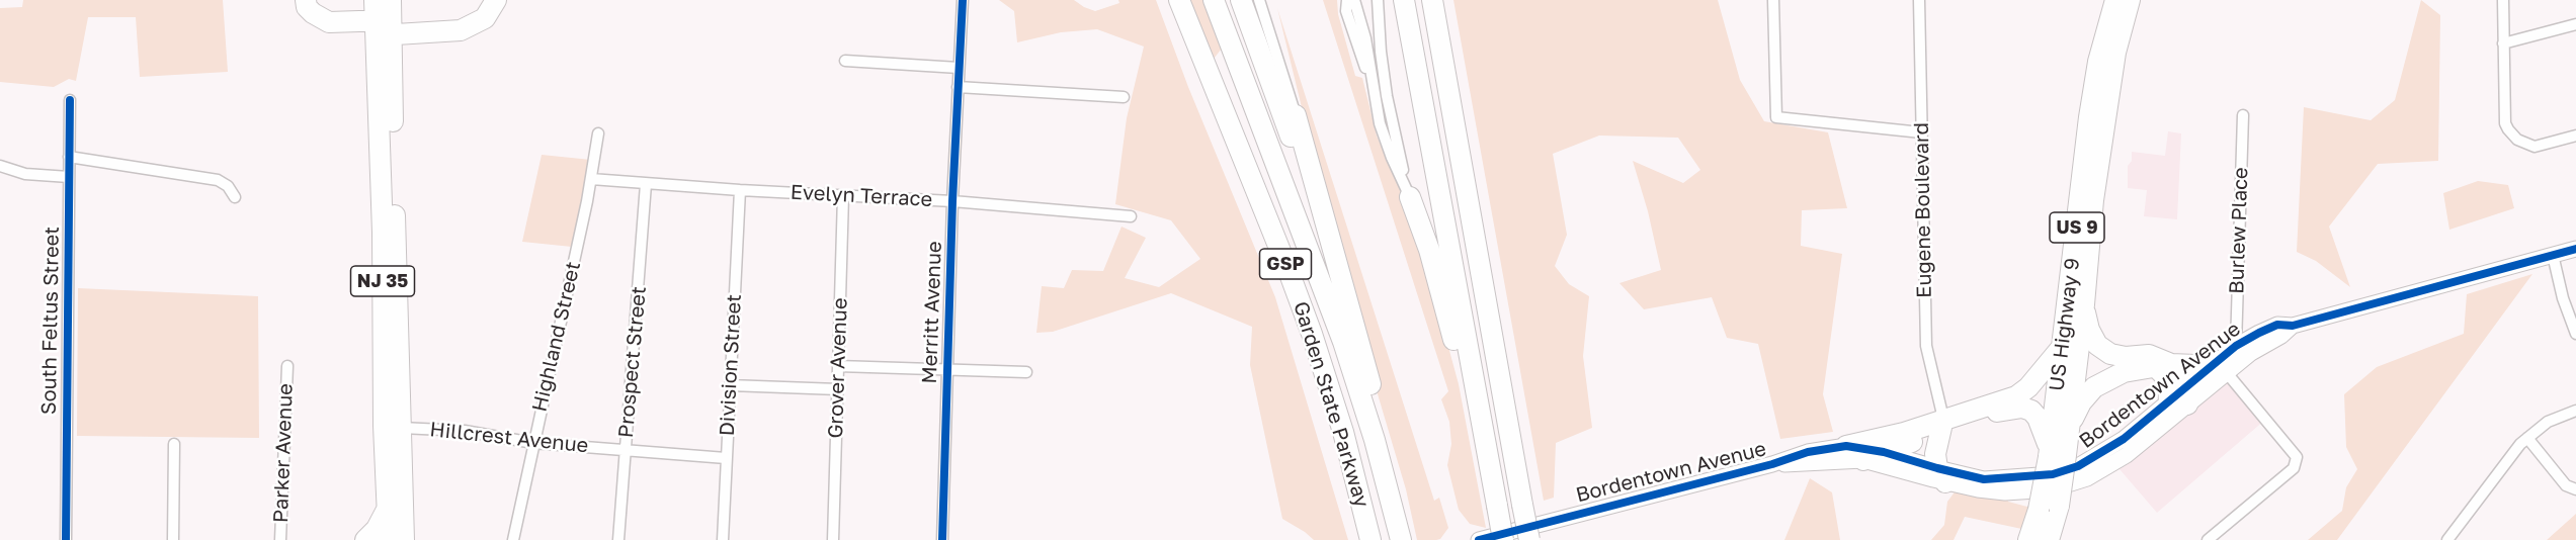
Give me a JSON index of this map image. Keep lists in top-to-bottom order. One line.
{"streets":{"highway":["US 9","GSP","NJ 35","US Highway 9","Garden State Parkway"],"street":["Evelyn Terrace","Eugene Boulevard","Burlew Place","Merritt Avenue","South Feltus Street","Highland Street","Prospect Street","Division Street","Grover Avenue","Bordentown Avenue","Hillcrest Avenue","Parker Avenue"]},"crossings":[["Evelyn Terrace","Merritt Avenue"],["Evelyn Terrace","Highland Street"],["Evelyn Terrace","Prospect Street"],["Evelyn Terrace","Division Street"],["Evelyn Terrace","Grover Avenue"],["Burlew Place","Bordentown Avenue"],["NJ 35","Hillcrest Avenue"],["Highland Street","Hillcrest Avenue"],["Prospect Street","Hillcrest Avenue"],["Division Street","Hillcrest Avenue"]]}
